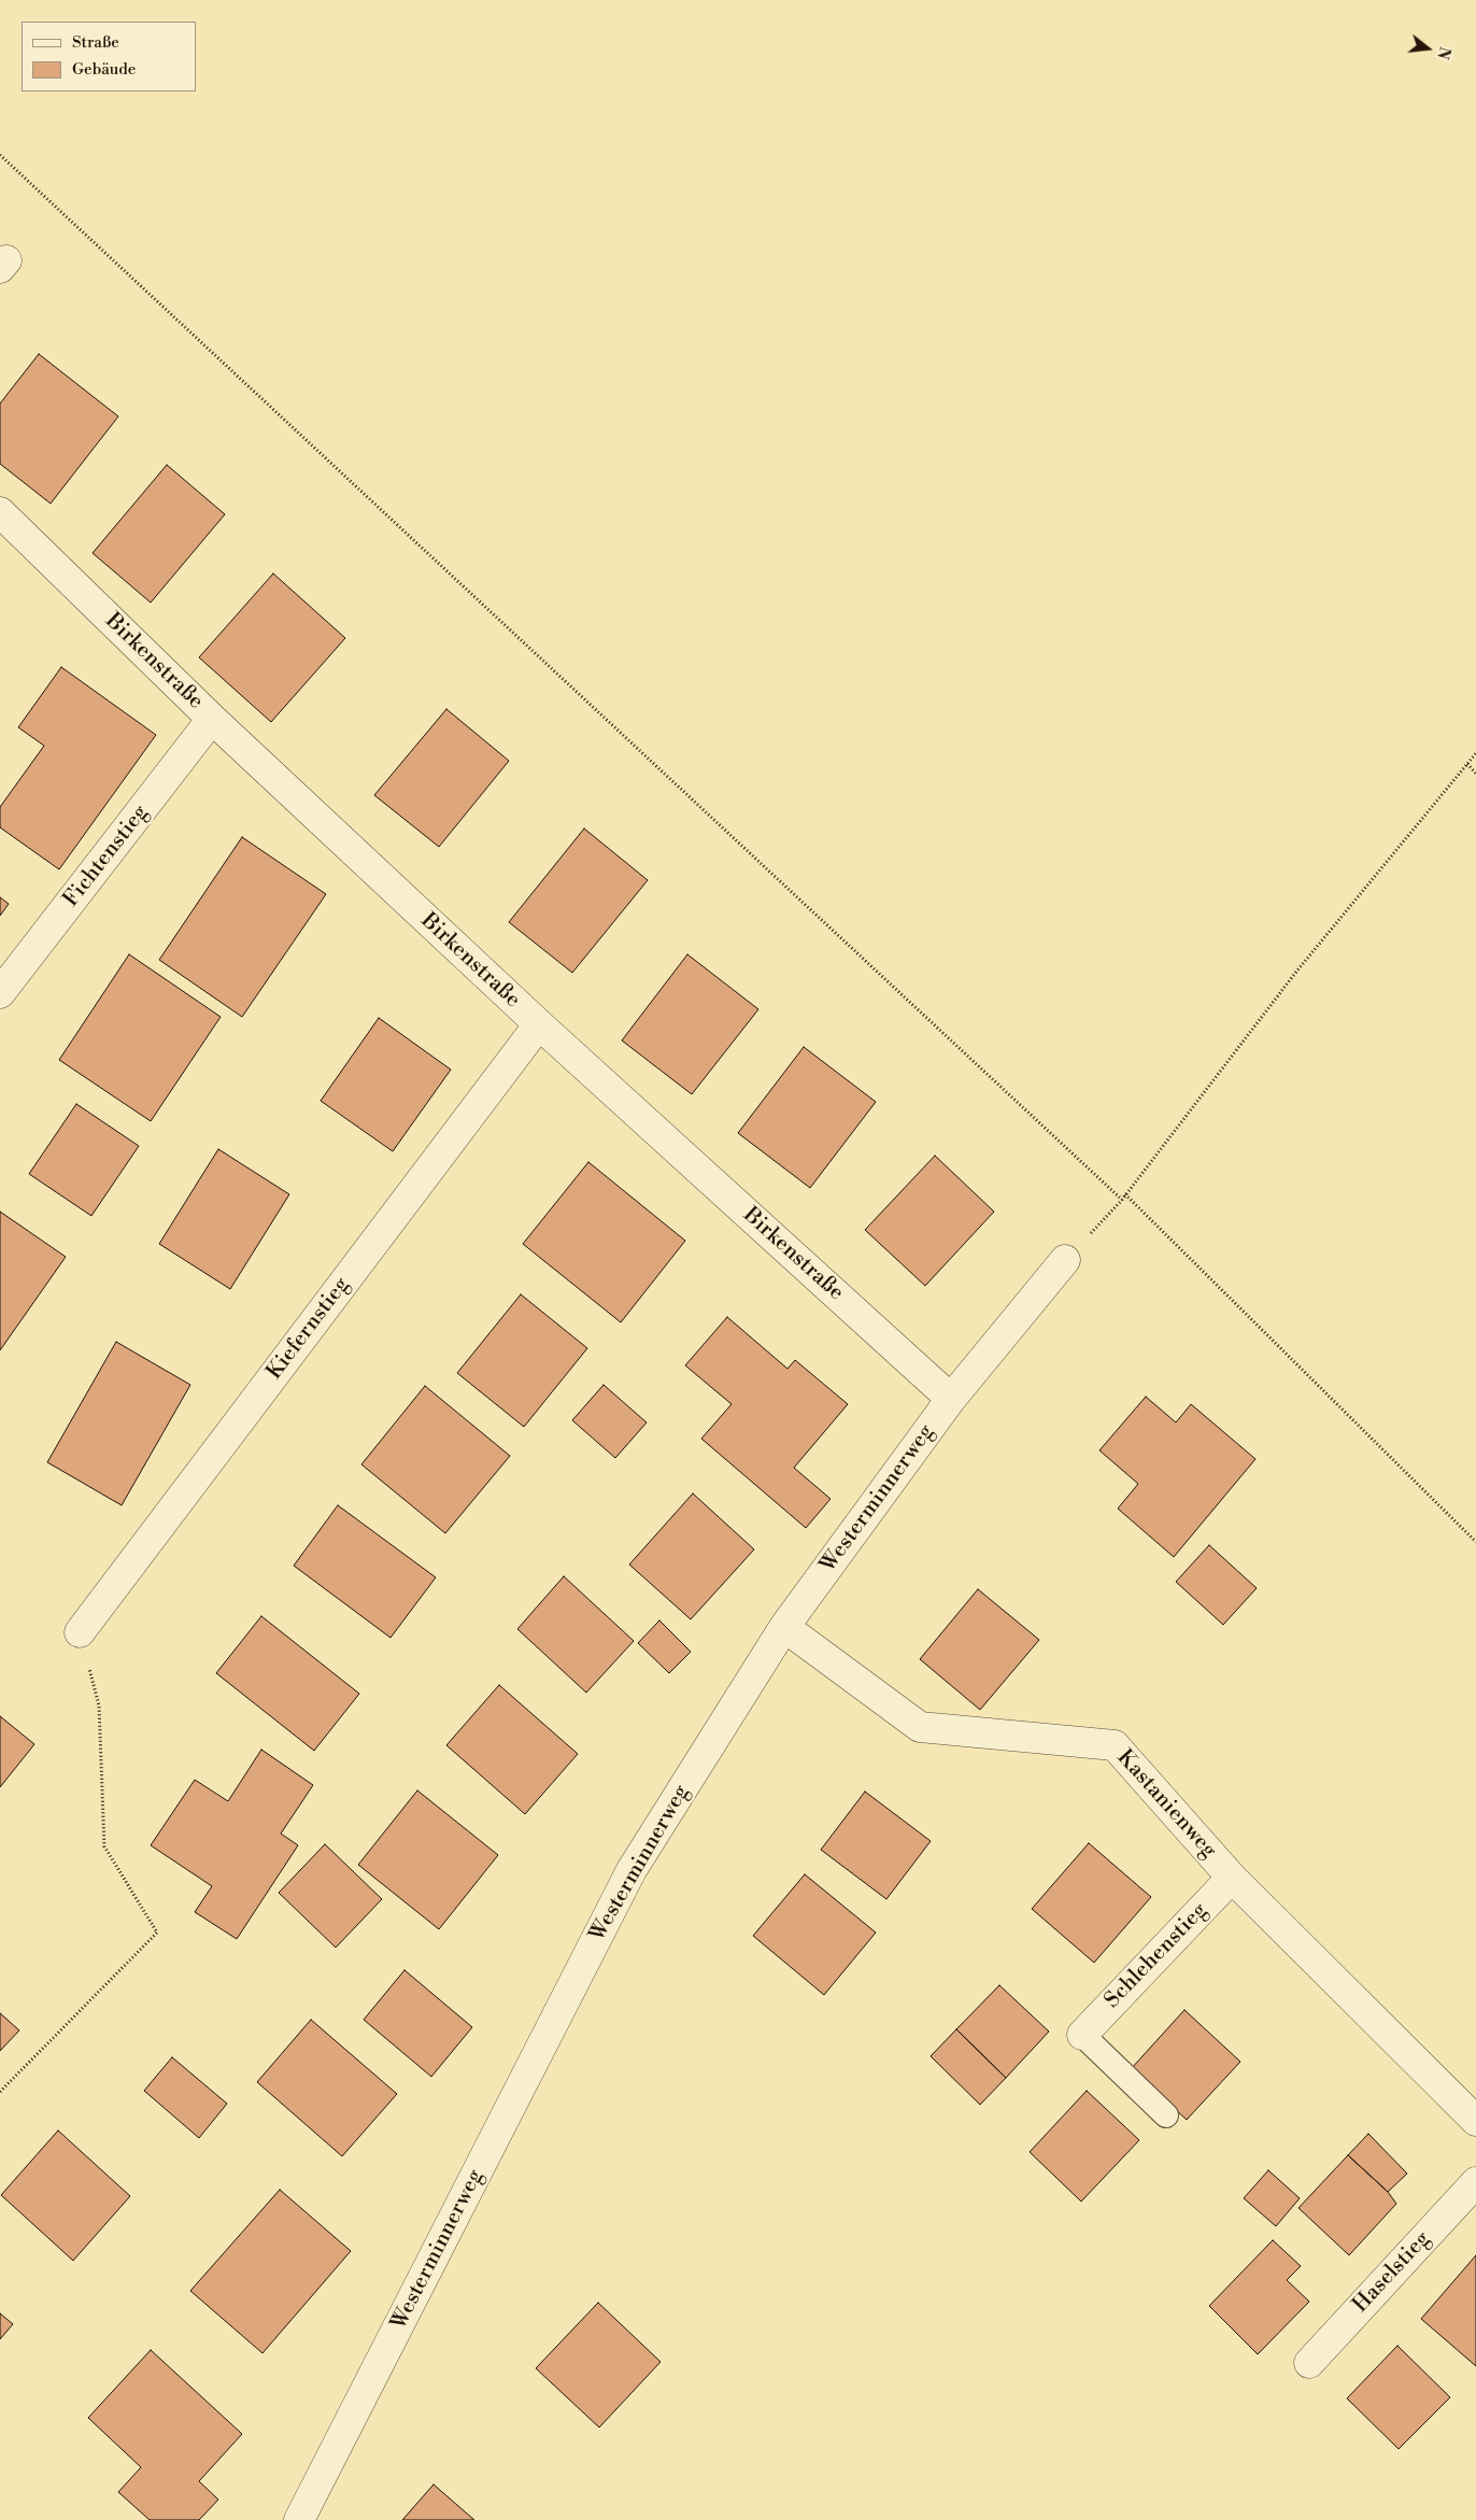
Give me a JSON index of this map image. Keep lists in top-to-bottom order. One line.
{"streets":{"street":["Birkenstraße","Fichtenstieg","Kiefernstieg","Westerminnerweg","Kastanienweg","Schlehenstieg","Haselstieg"]},"crossings":[["Birkenstraße","Fichtenstieg"],["Birkenstraße","Kiefernstieg"],["Birkenstraße","Westerminnerweg"],["Westerminnerweg","Kastanienweg"],["Kastanienweg","Schlehenstieg"]],"legend":["Straße","Gebäude"],"north":"right"}
